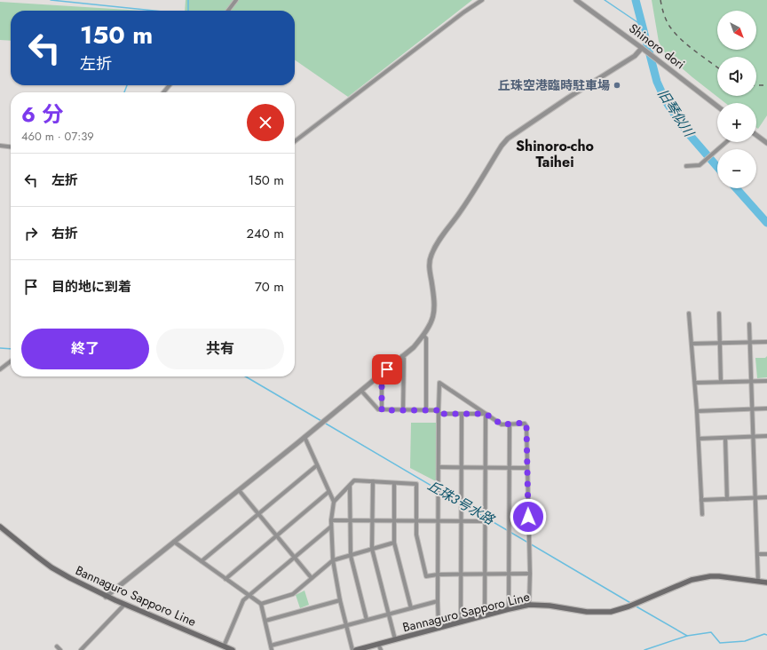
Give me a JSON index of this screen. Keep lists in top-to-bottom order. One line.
{"streets":{"main road":["Bannaguro Sapporo Line"],"street":["Shinoro dori"]},"districts":["Shinoro-cho Taihei"],"water":["旧琴似川","丘珠3号水路"],"places":["丘珠空港臨時駐車場"],"north":"bottom right","page":{"map_buttons":["+","−"],"turn":["150 m","左折"],"heading":["6 分","460 m · 07:39"],"list":[{"name":"左折","value":"150 m"},{"name":"右折","value":"240 m"},{"name":"目的地に到着","value":"70 m"}],"buttons":["終了","共有"]}}
